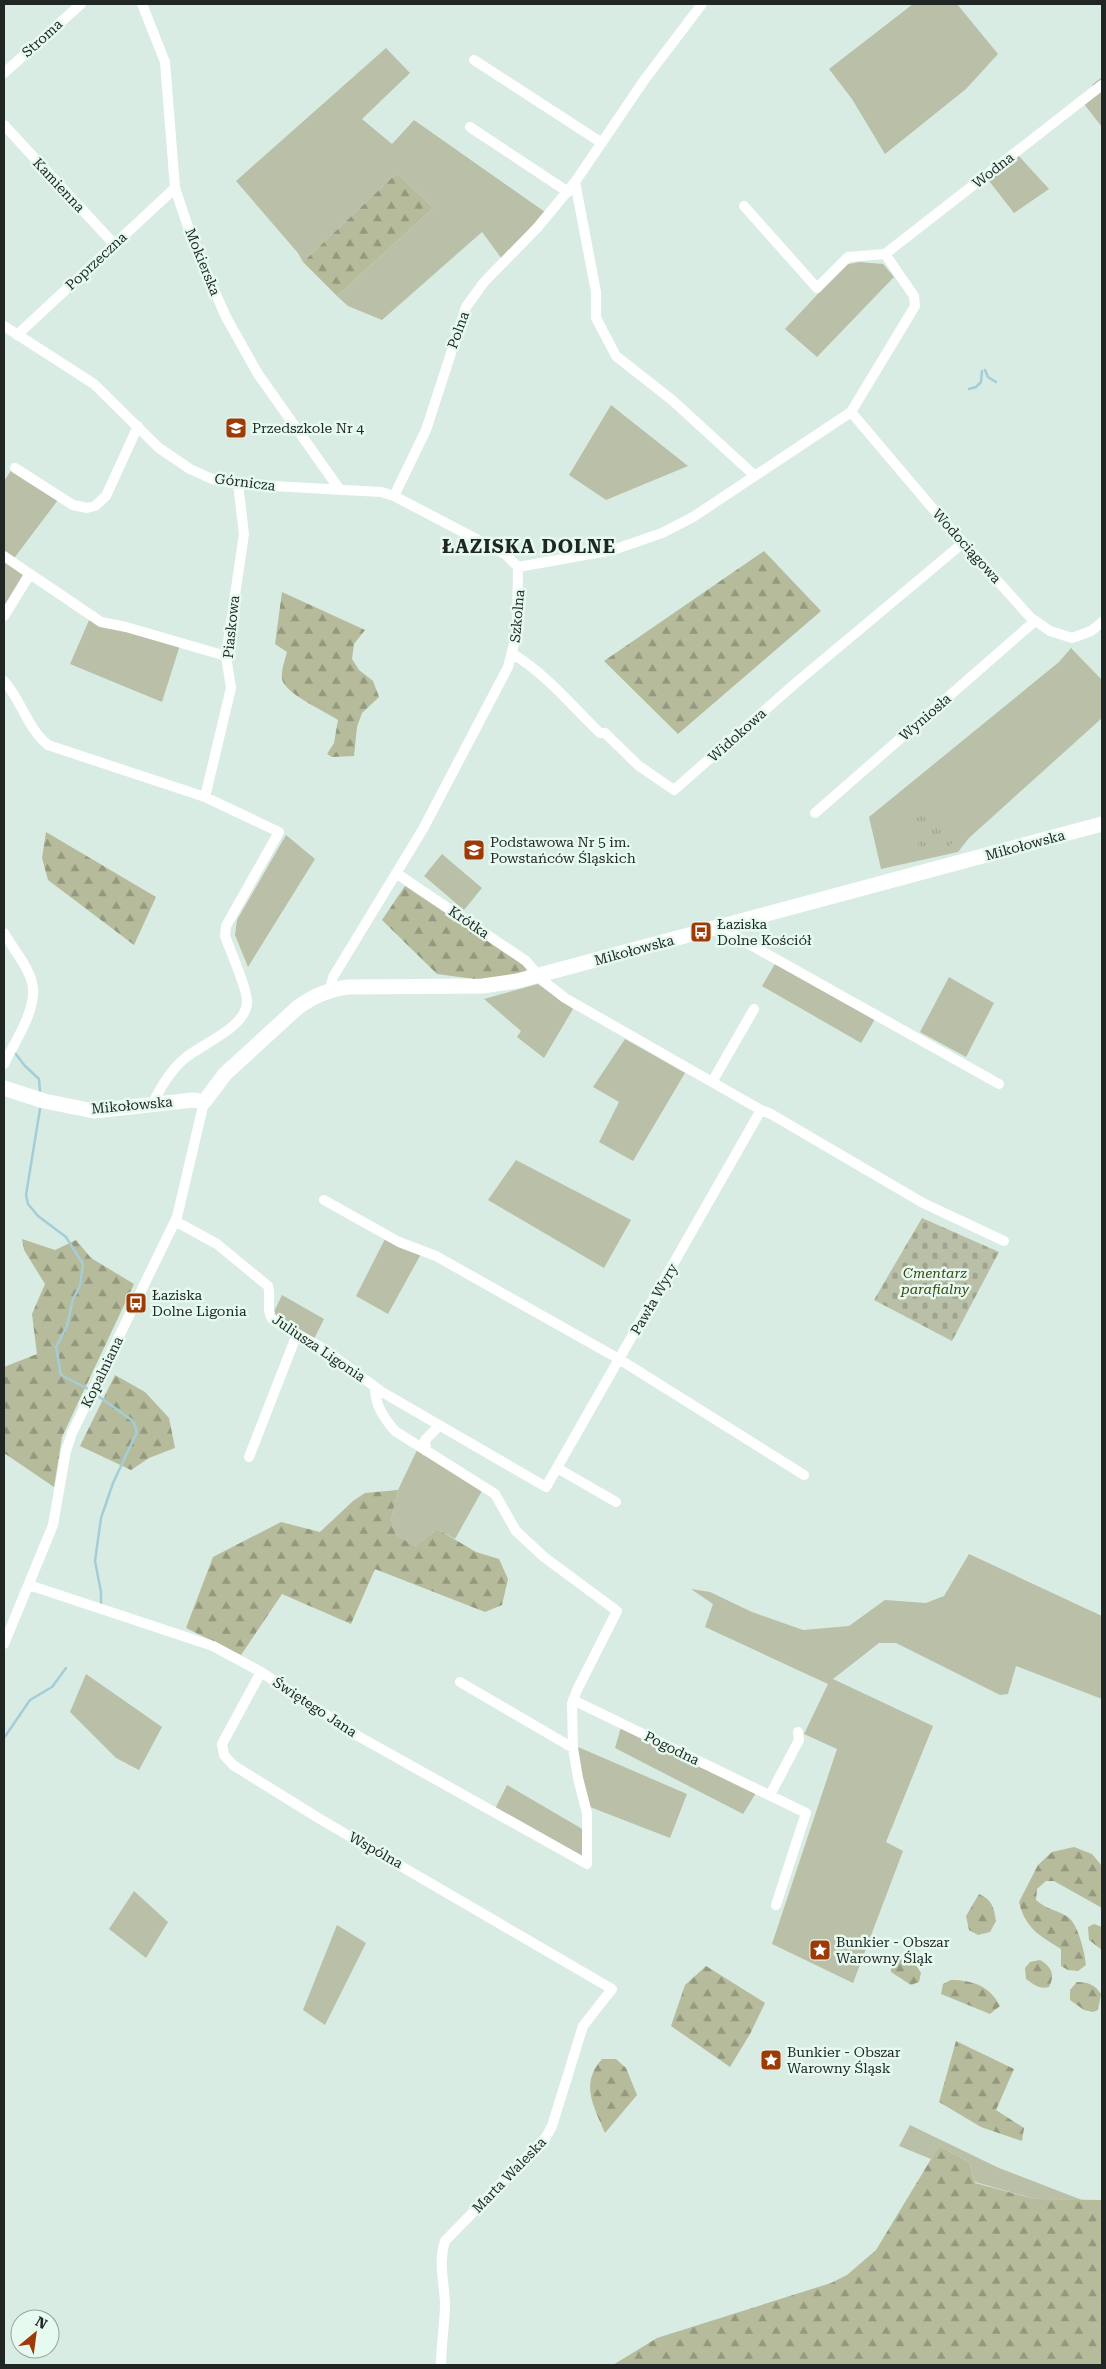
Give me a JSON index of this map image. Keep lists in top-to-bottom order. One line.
{"streets":{"street":["Stroma","Wodna","Kamienna","Poprzeczna","Mokierska","Polna","Górnicza","Wodociągowa","Szkolna","Piaskowa","Wyniosła","Widokowa","Mikołowska","Krótka","Pawła Wyry","Juliusza Ligonia","Kopalniana","Świętego Jana","Pogodna","Wspólna","Marta Waleska"]},"crossings":[["Kamienna","Poprzeczna"],["Poprzeczna","Mokierska"],["Poprzeczna","Górnicza"],["Mokierska","Górnicza"],["Polna","Górnicza"],["Górnicza","Szkolna"],["Górnicza","Piaskowa"],["Wodociągowa","Wyniosła"],["Wodociągowa","Widokowa"],["Szkolna","Widokowa"],["Szkolna","Mikołowska"],["Szkolna","Krótka"],["Mikołowska","Krótka"],["Mikołowska","Kopalniana"],["Krótka","Pawła Wyry"],["Pawła Wyry","Juliusza Ligonia"],["Juliusza Ligonia","Kopalniana"],["Kopalniana","Świętego Jana"],["Świętego Jana","Wspólna"],["Wspólna","Marta Waleska"]],"districts":["ŁAZISKA DOLNE"],"parks":["Cmentarz parafialny"],"places":{"school or university":["Przedszkole Nr 4","Podstawowa Nr 5 im. Powstańców Śląskich"],"bus stop":["Łaziska Dolne Kościół","Łaziska Dolne Ligonia"],"place":["Bunkier - Obszar Warowny Śląk","Bunkier - Obszar Warowny Śląsk"]},"north":"top right"}
